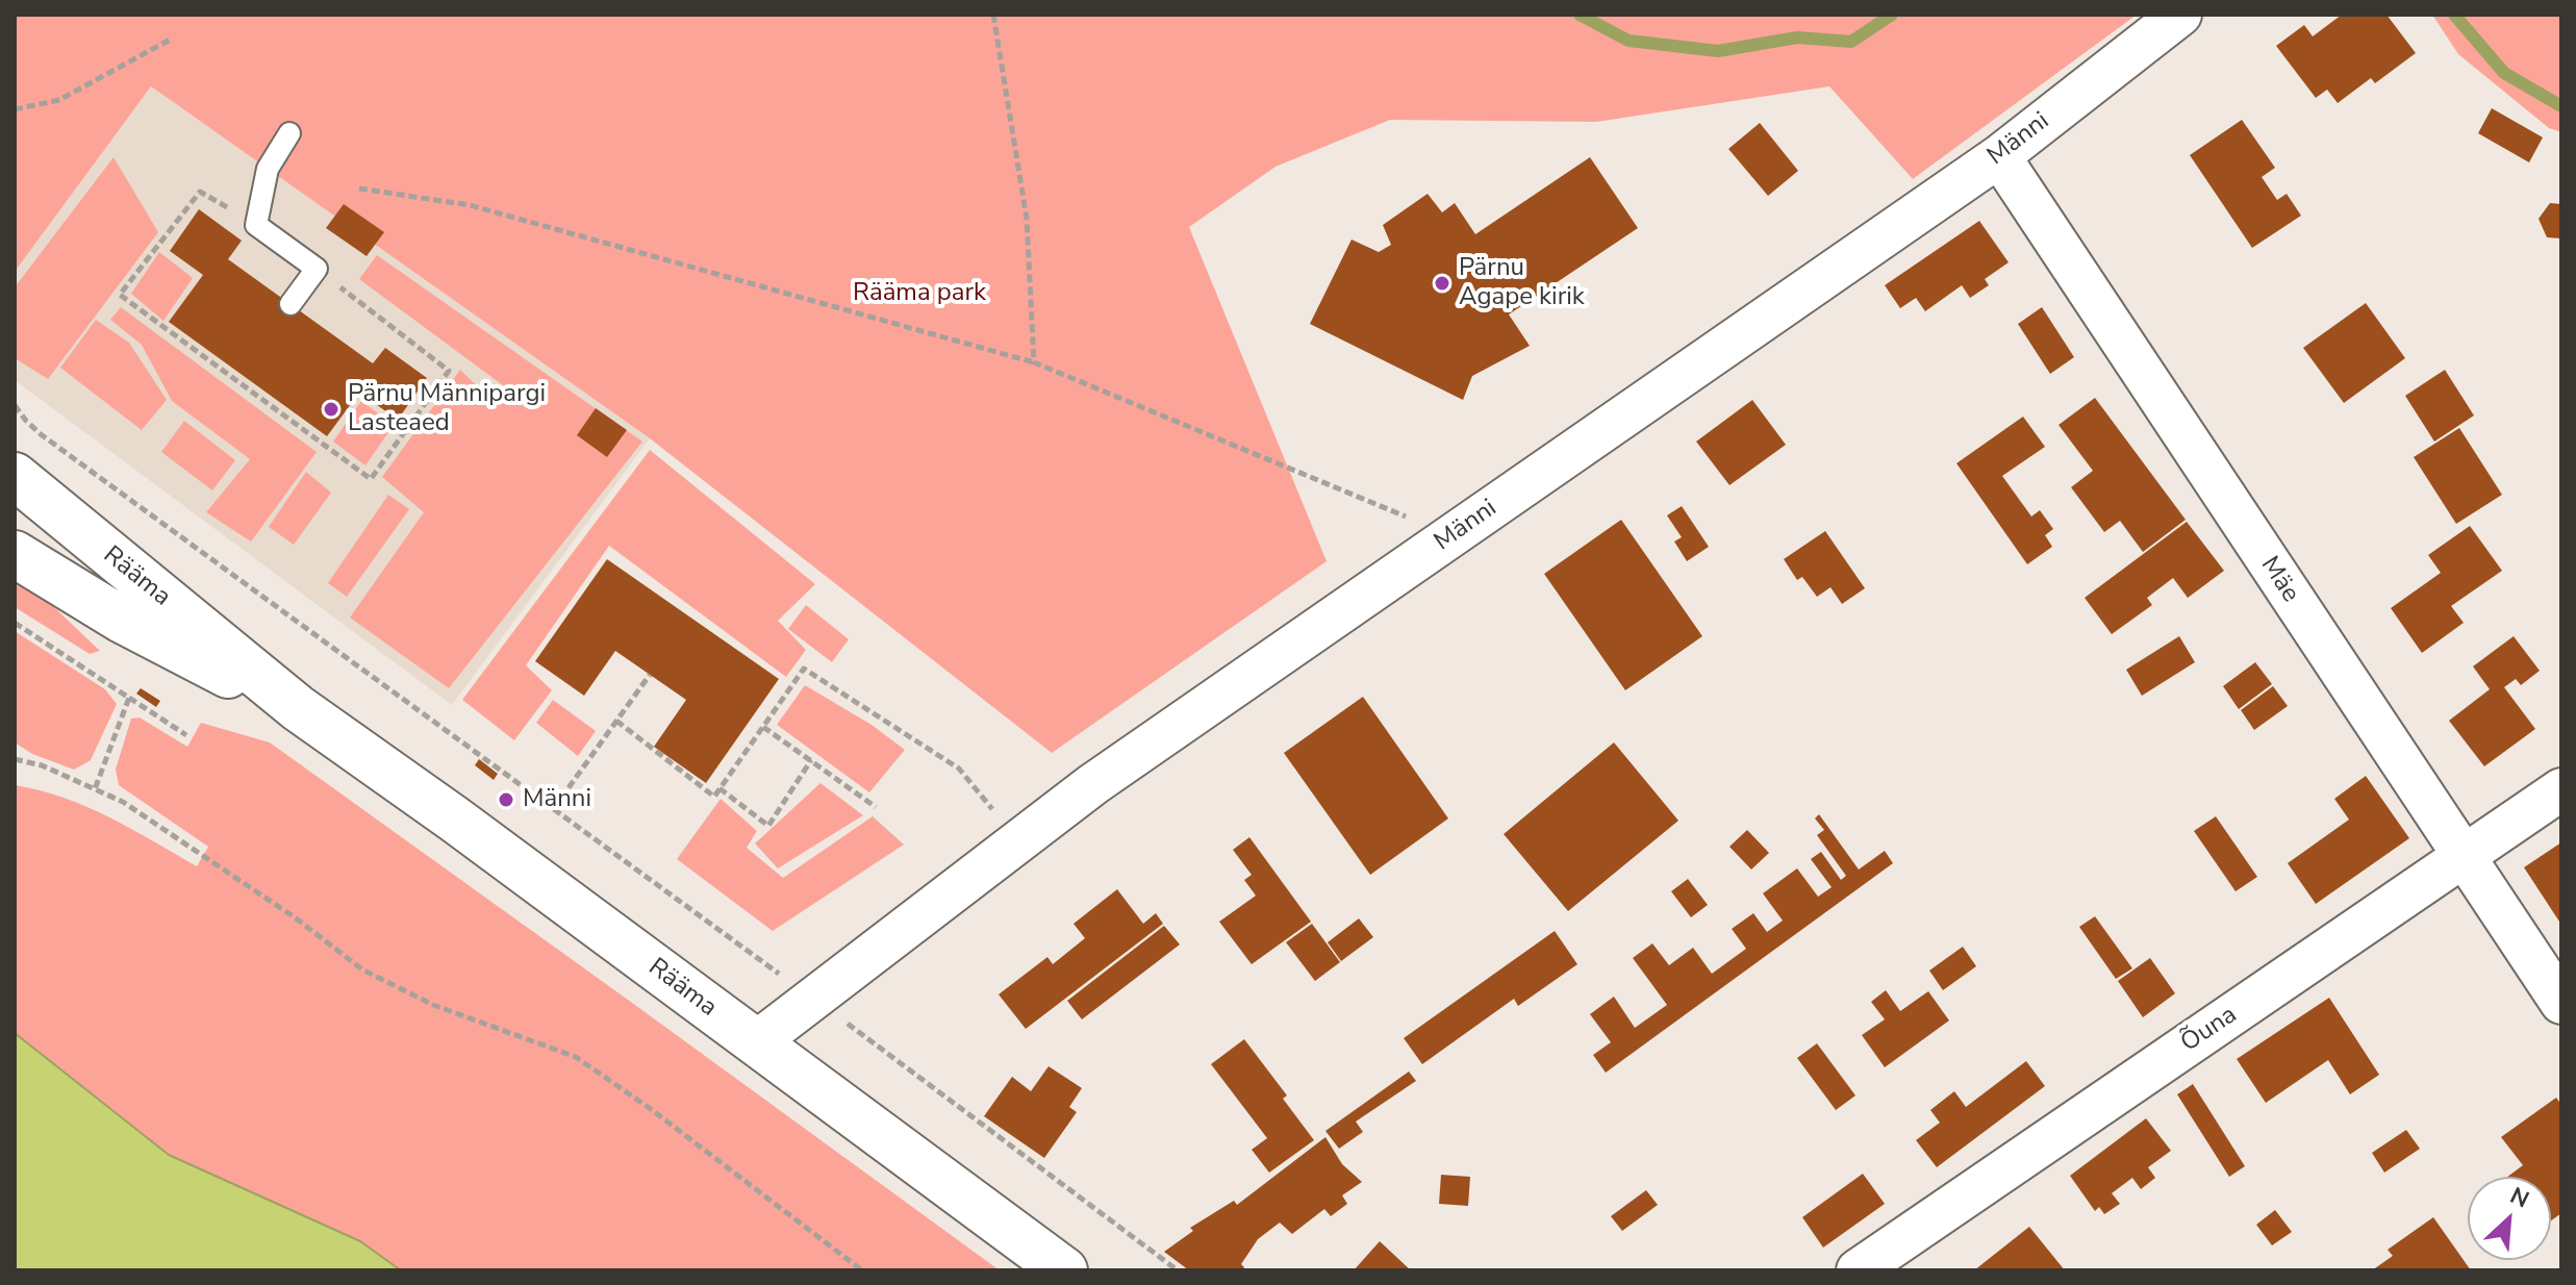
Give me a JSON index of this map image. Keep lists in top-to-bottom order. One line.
{"streets":{"main road":["Rääma"],"street":["Männi","Mäe","Õuna"]},"crossings":[["Männi","Rääma"],["Männi","Mäe"],["Mäe","Õuna"]],"parks":["Rääma park"],"places":["Pärnu Agape kirik","Pärnu Männipargi Lasteaed","Männi"],"north":"top right"}
